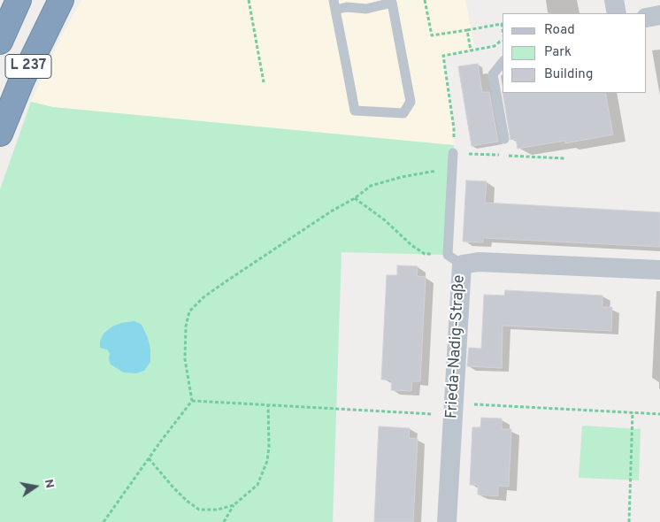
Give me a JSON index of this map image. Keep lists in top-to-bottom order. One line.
{"streets":{"highway":["L 237"],"street":["Frieda-Nadig-Straße"]},"legend":["Road","Park","Building"],"north":"right"}
